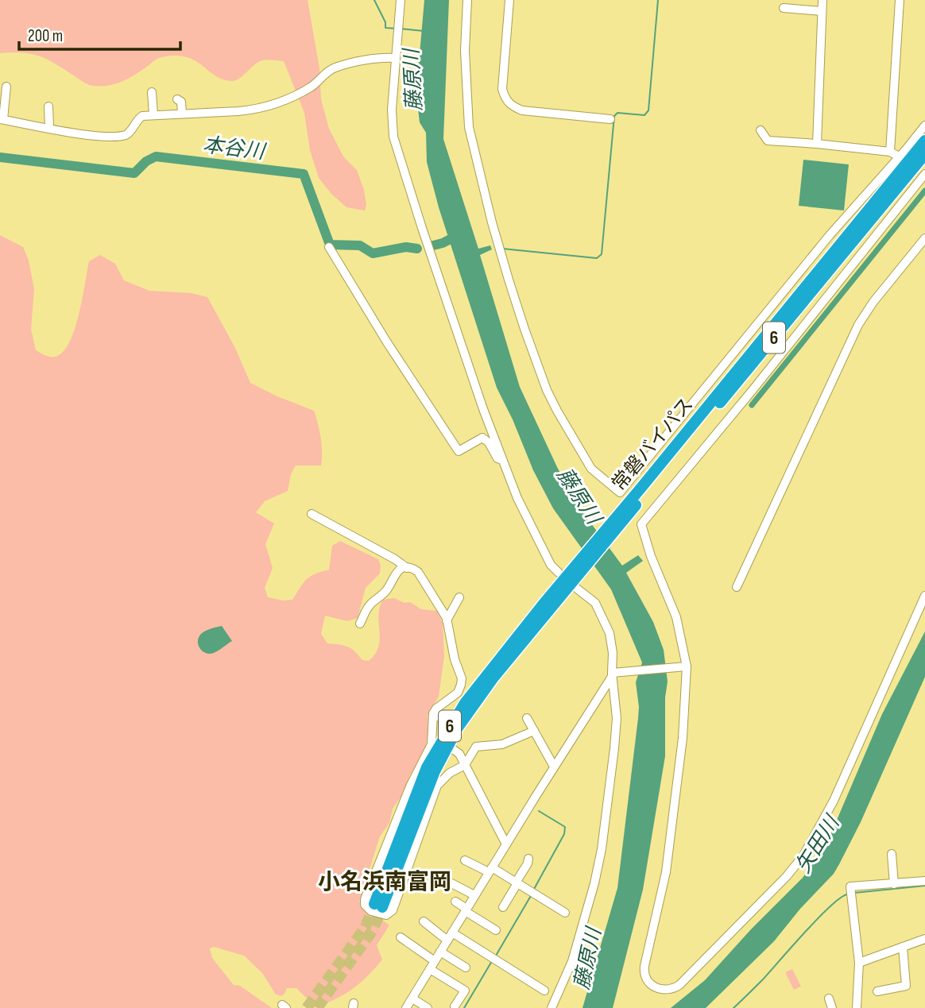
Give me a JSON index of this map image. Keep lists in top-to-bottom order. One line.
{"streets":{"highway":["6","常磐バイパス"]},"districts":["小名浜南富岡"],"water":["藤原川","本谷川","矢田川"],"scale_bar":"200 m"}
